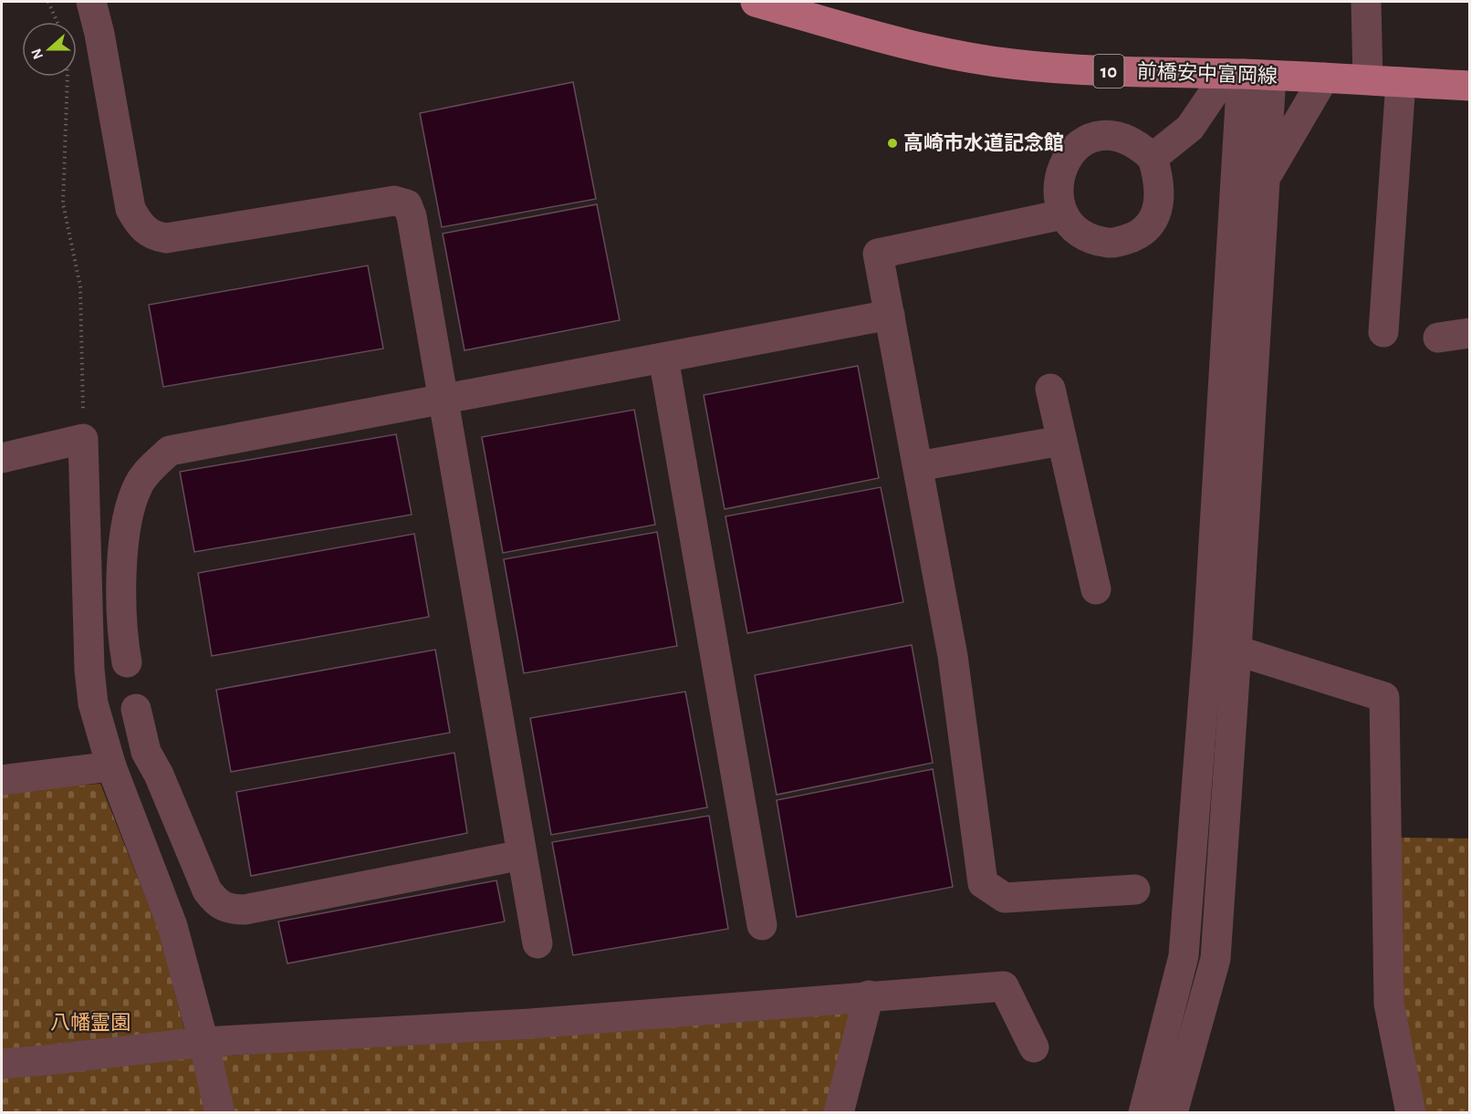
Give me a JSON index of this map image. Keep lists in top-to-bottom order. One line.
{"streets":{"main road":["10","前橋安中富岡線"]},"parks":["八幡霊園"],"places":["高崎市水道記念館"],"north":"left"}
